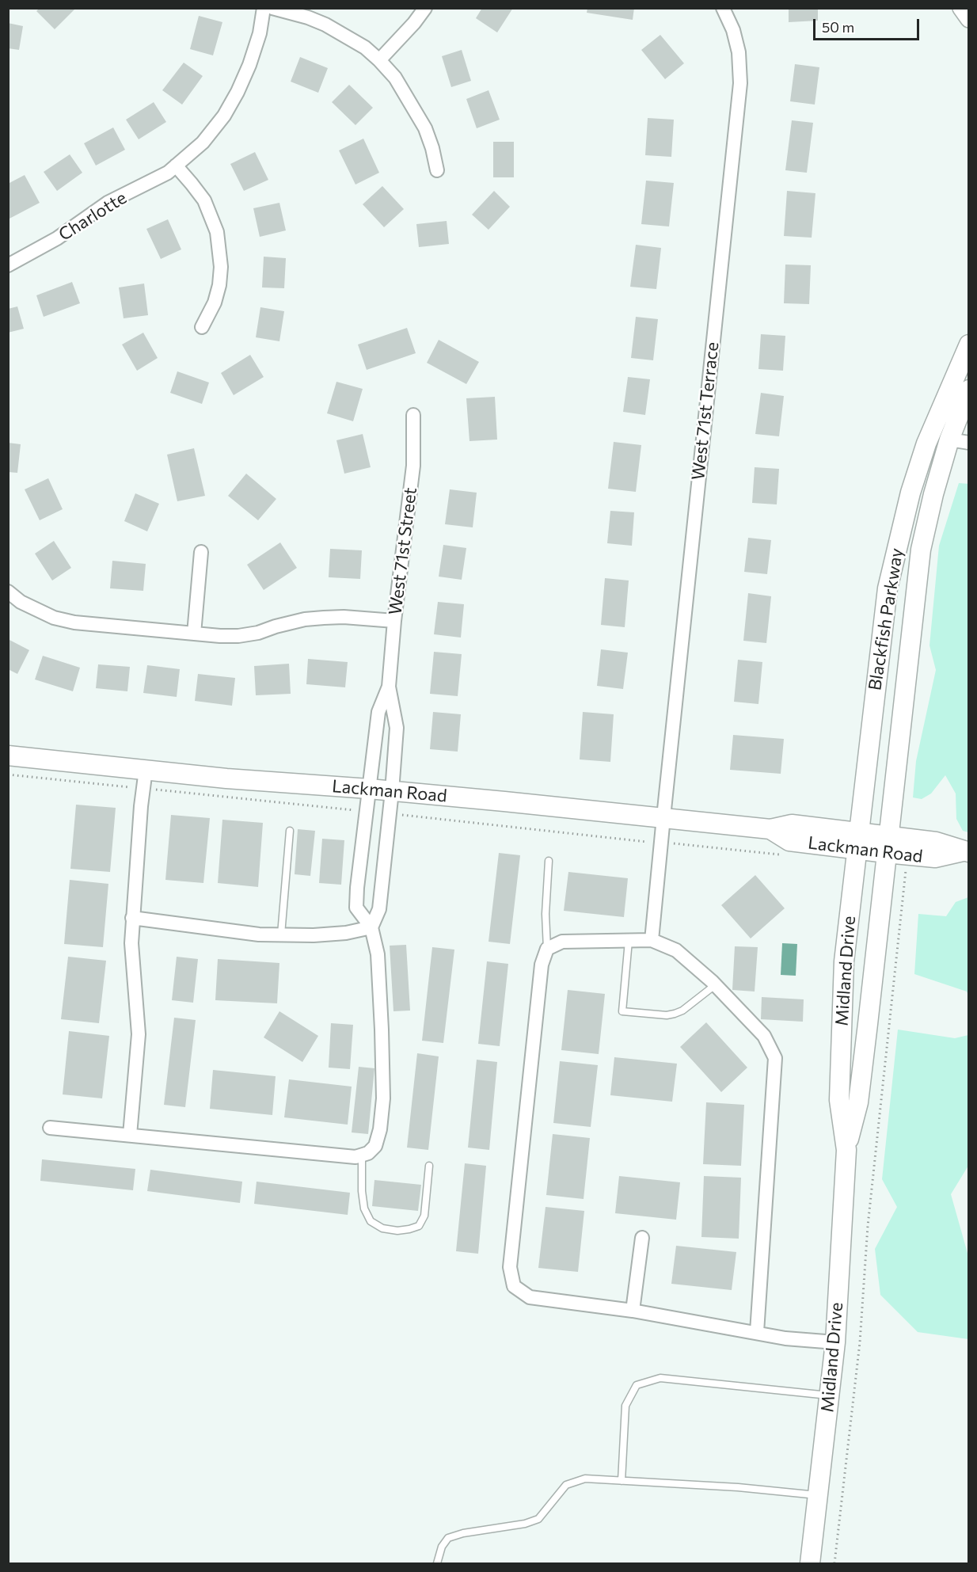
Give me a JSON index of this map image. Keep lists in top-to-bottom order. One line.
{"streets":{"main road":["Blackfish Parkway","Lackman Road","Midland Drive"],"street":["Charlotte","West 71st Terrace","West 71st Street"]},"crossings":[["West 71st Terrace","Lackman Road"],["West 71st Street","Lackman Road"],["Blackfish Parkway","Lackman Road"],["Blackfish Parkway","Midland Drive"],["Lackman Road","Midland Drive"]],"scale_bar":"50 m"}
